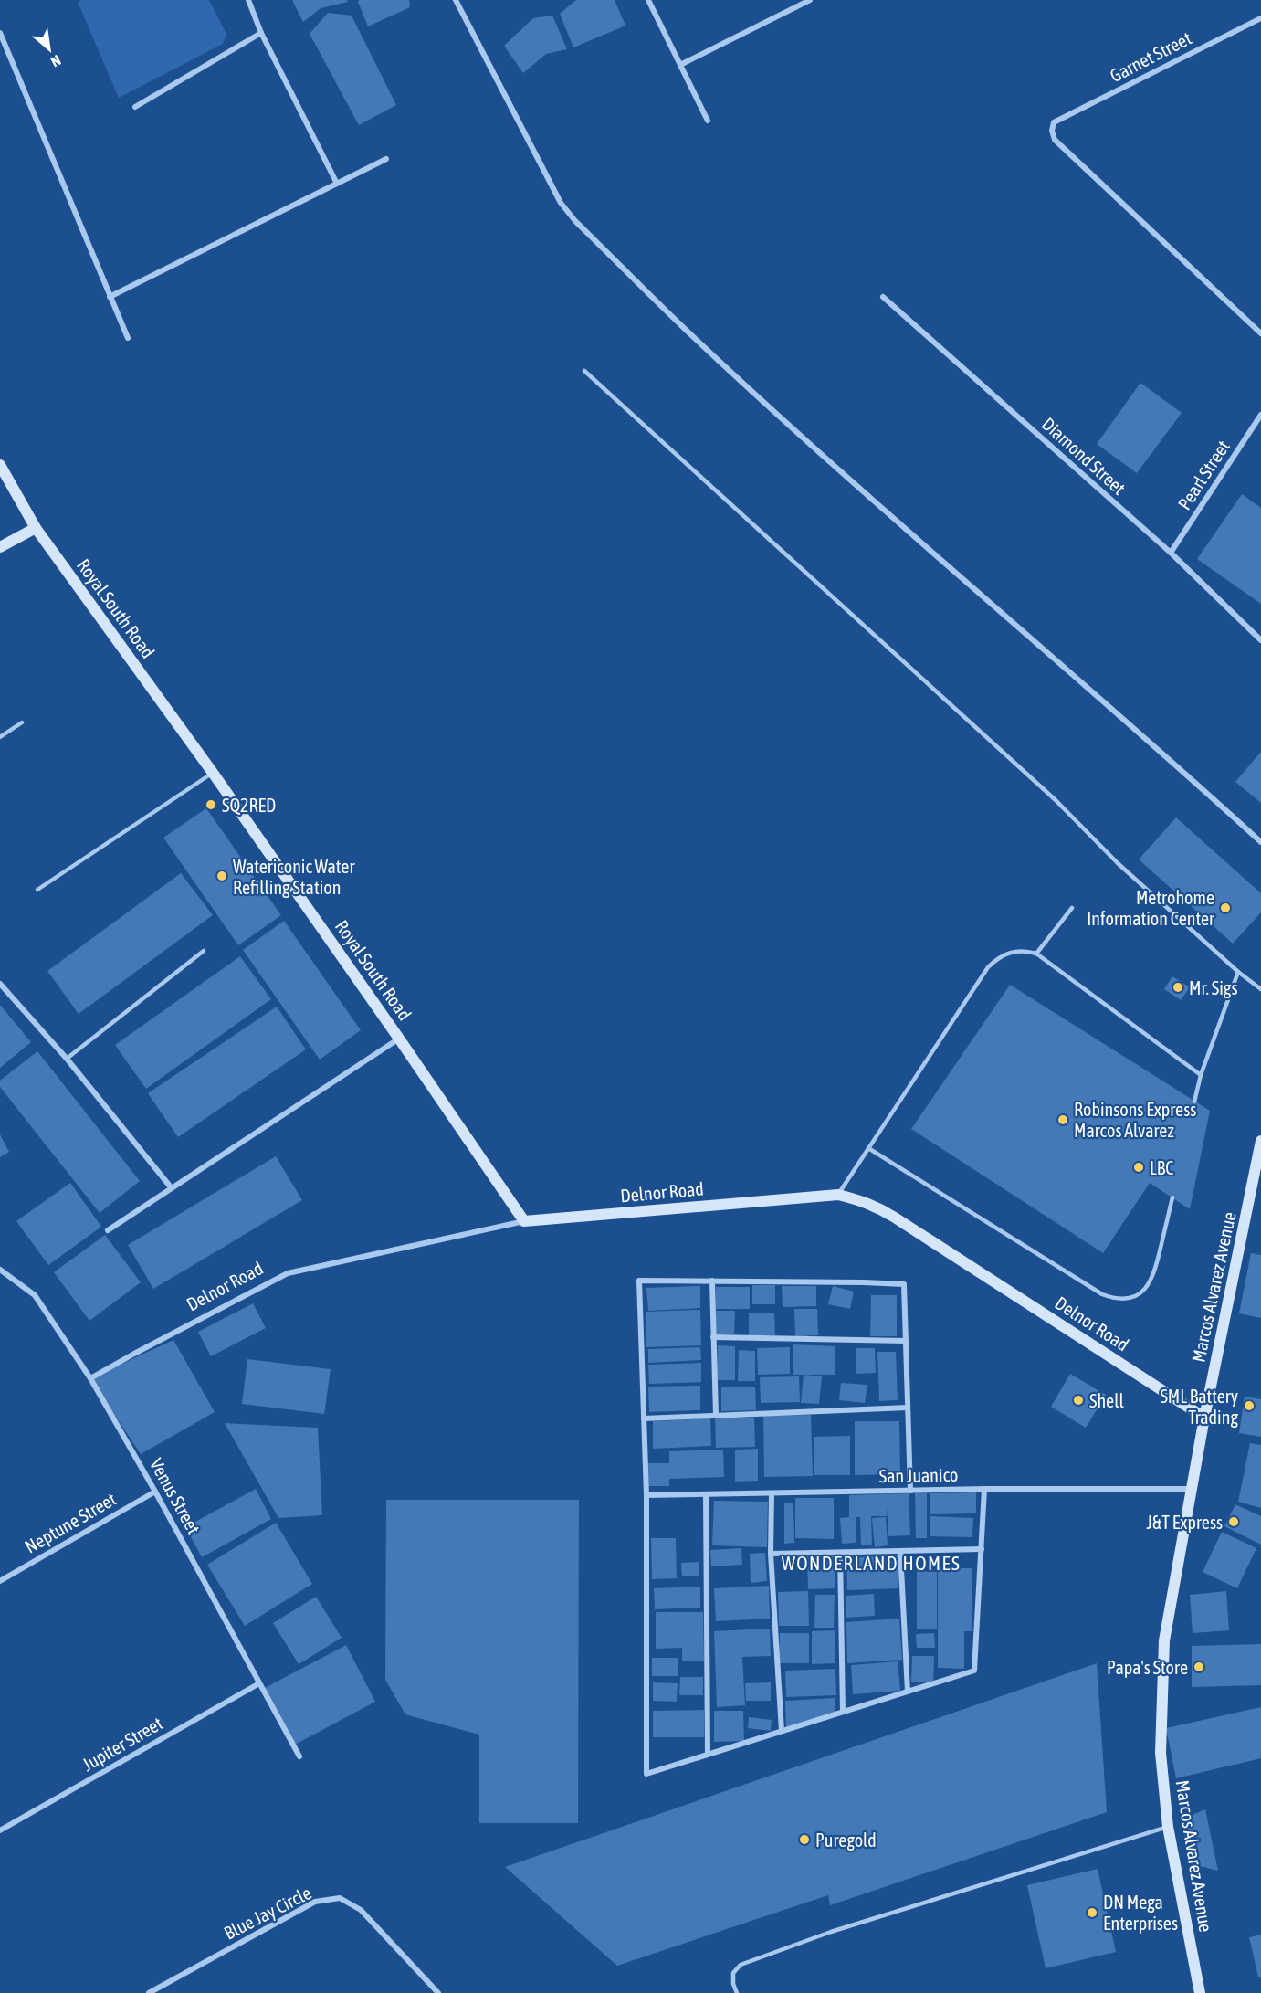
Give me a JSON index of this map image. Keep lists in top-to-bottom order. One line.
{"streets":{"street":["Garnet Street","Diamond Street","Pearl Street","Royal South Road","Delnor Road","Marcos Alvarez Avenue","San Juanico","Venus Street","Neptune Street","Jupiter Street","Blue Jay Circle"]},"crossings":[["Diamond Street","Pearl Street"],["Royal South Road","Delnor Road"],["Delnor Road","Marcos Alvarez Avenue"],["Delnor Road","Venus Street"],["Marcos Alvarez Avenue","San Juanico"],["Venus Street","Neptune Street"],["Venus Street","Jupiter Street"]],"districts":["WONDERLAND HOMES"],"places":["SQ2RED","Watericonic Water Refilling Station","Metrohome Information Center","Mr. Sigs","Robinsons Express Marcos Alvarez","LBC","Shell","SML Battery Trading","J&T Express","Papa's Store","Puregold","DN Mega Enterprises"],"north":"bottom right"}
